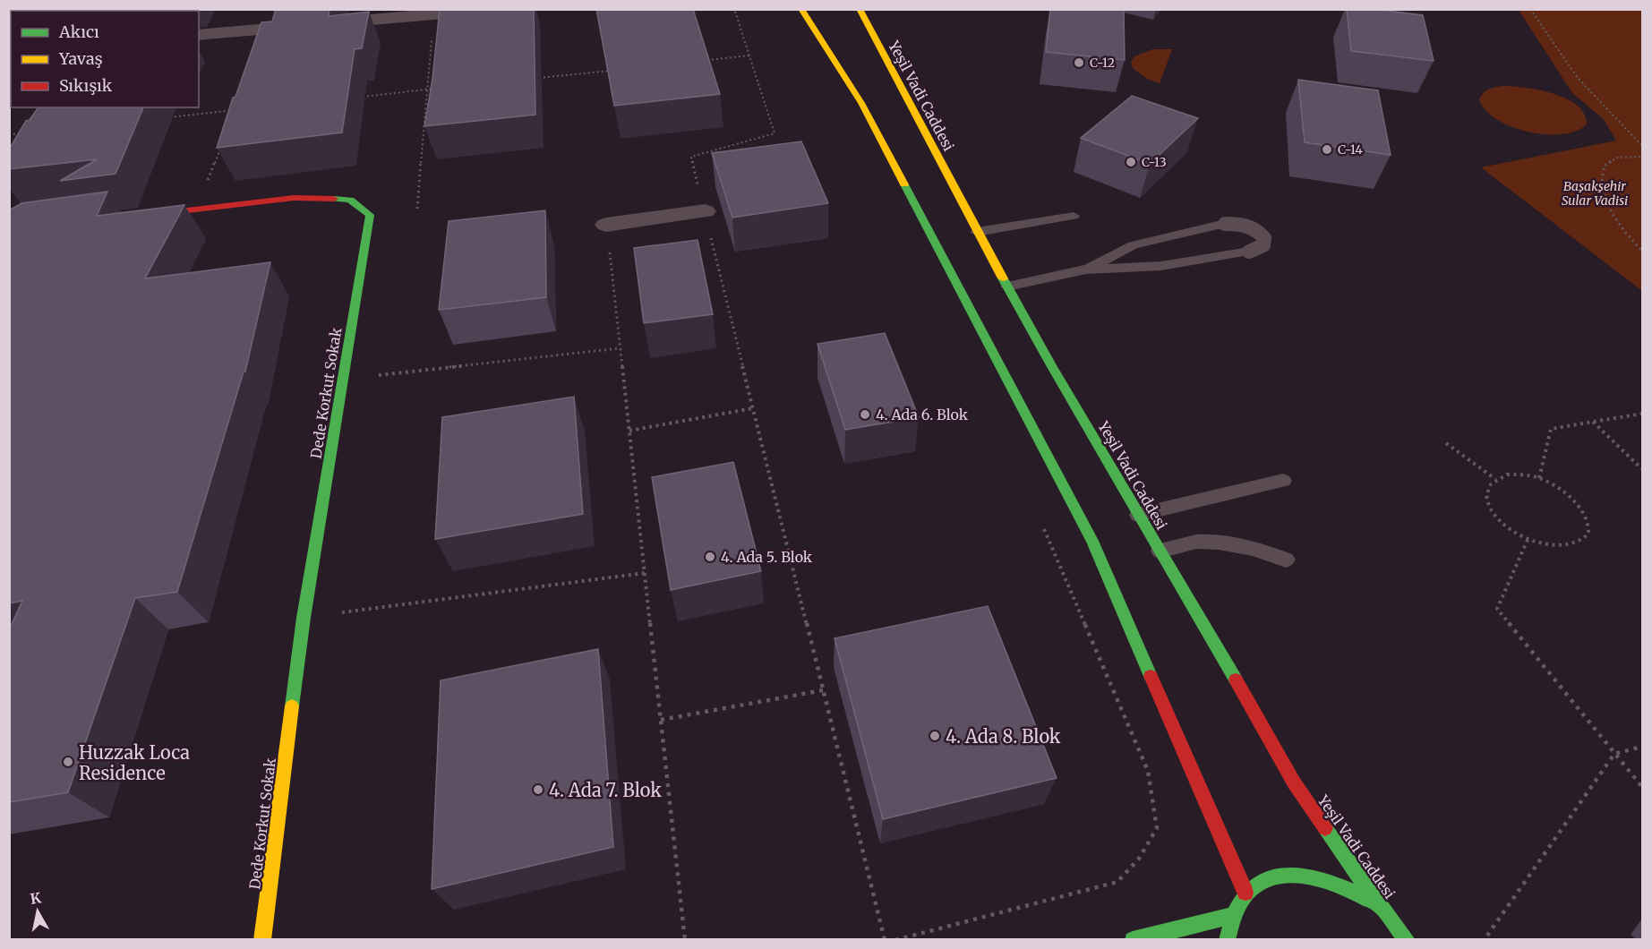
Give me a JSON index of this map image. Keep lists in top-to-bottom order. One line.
{"streets":{"main road":["Yeşil Vadi Caddesi","Dede Korkut Sokak"]},"parks":["Başakşehir Sular Vadisi"],"places":["C-12","C-14","C-13","4. Ada 6. Blok","4. Ada 5. Blok","4. Ada 8. Blok","Huzzak Loca Residence","4. Ada 7. Blok"],"legend":["Akıcı","Yavaş","Sıkışık"],"north":"top"}
